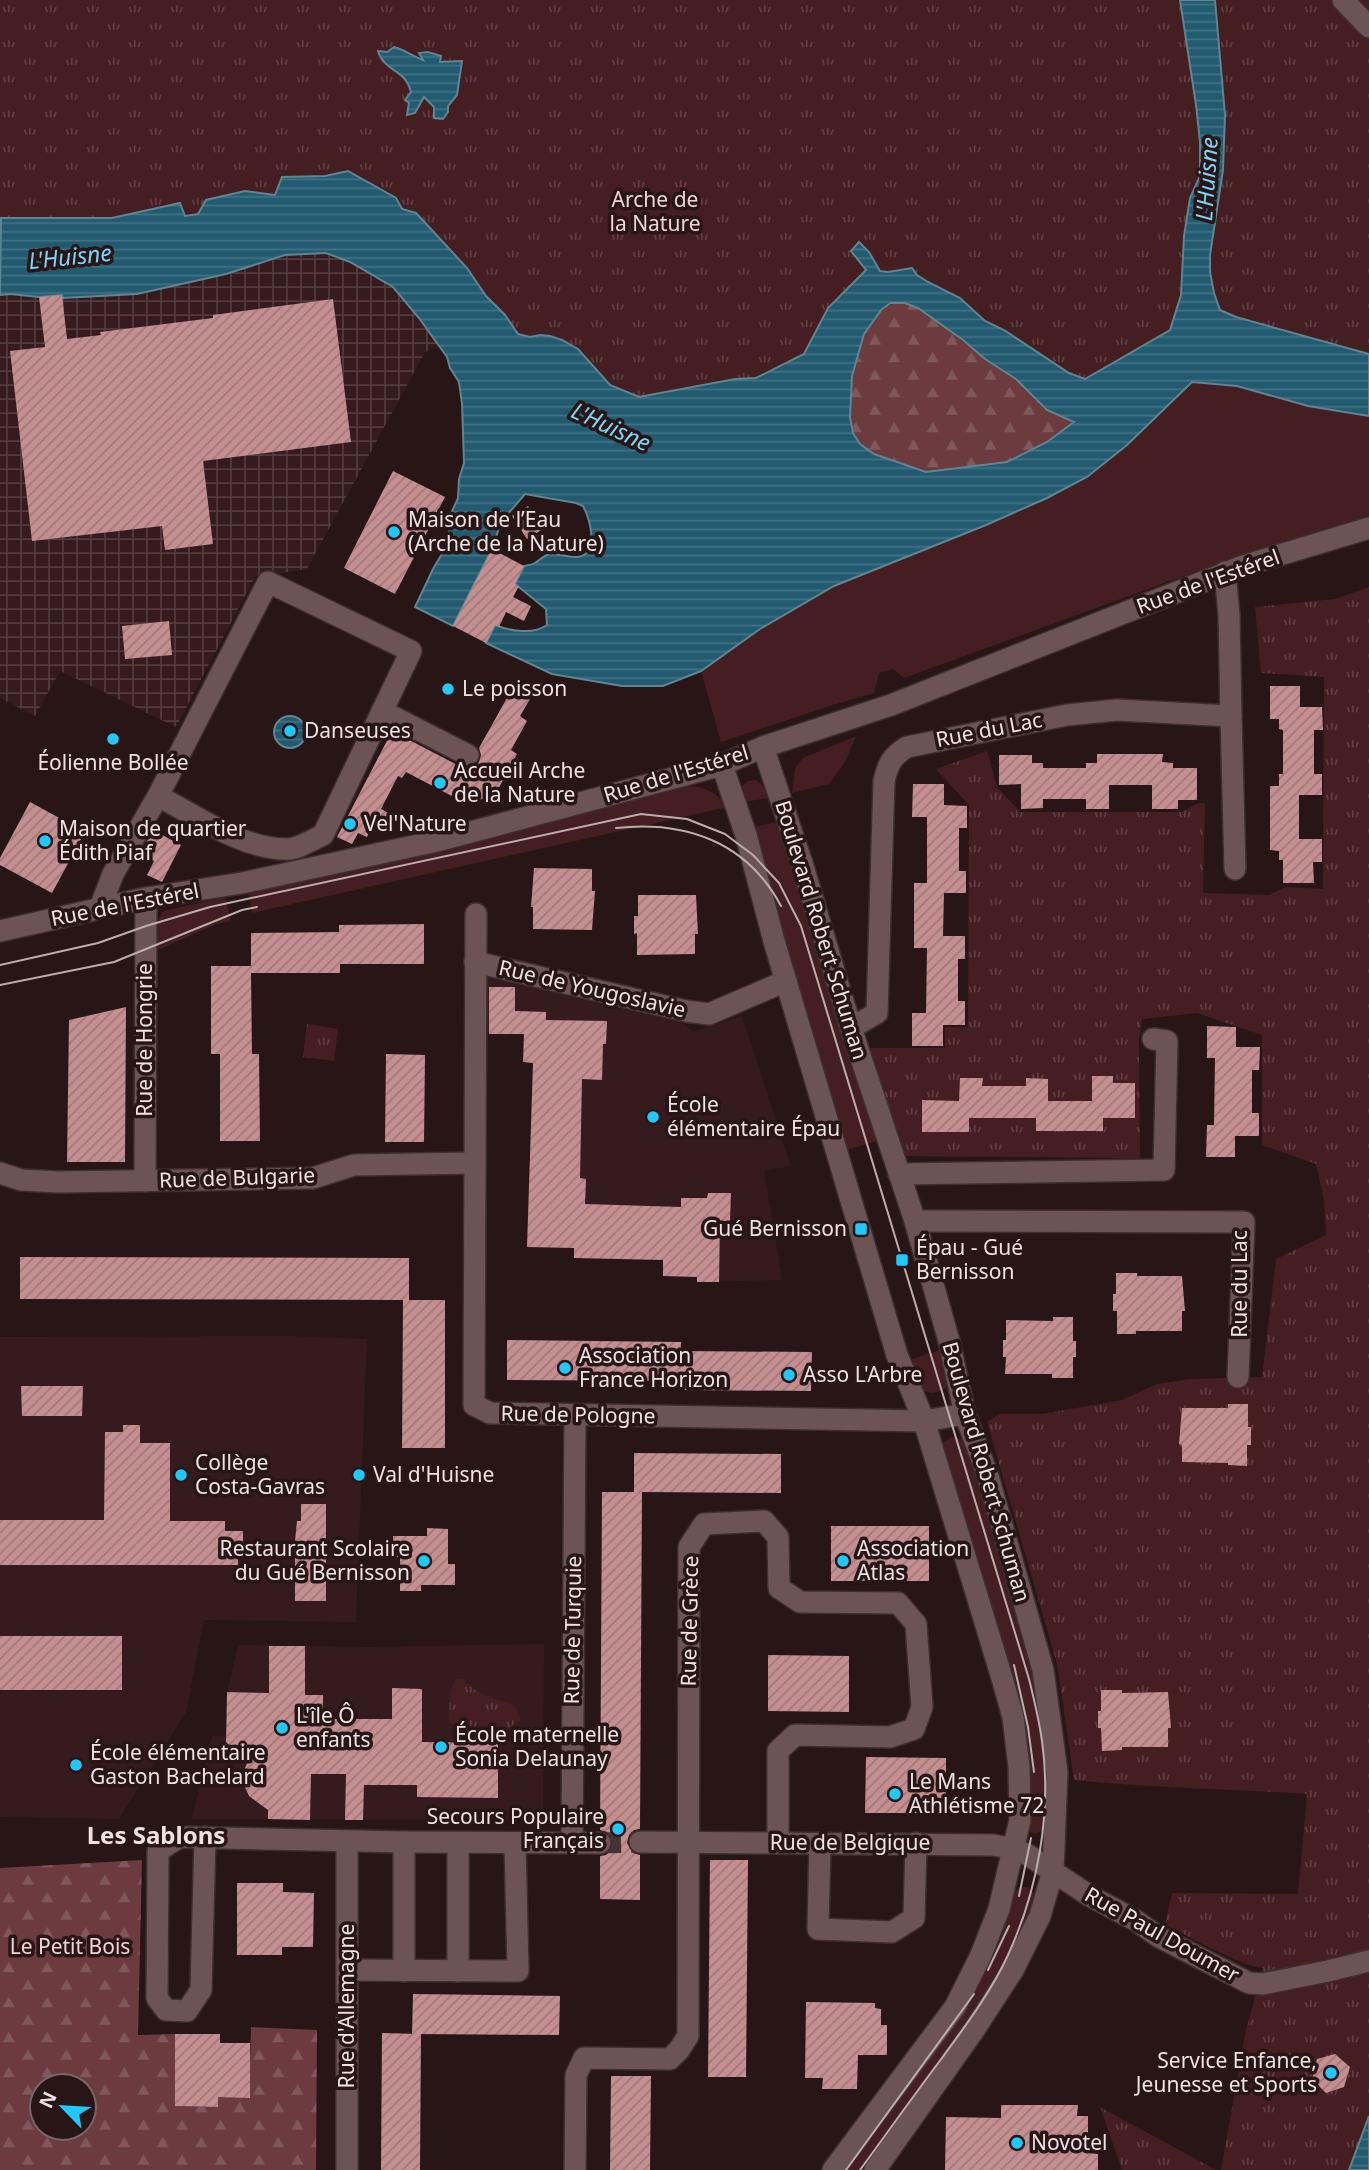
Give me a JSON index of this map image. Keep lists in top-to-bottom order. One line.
{"streets":{"street":["Rue de l'Estérel","Rue du Lac","Boulevard Robert Schuman","Rue de Yougoslavie","Rue de Hongrie","Rue de Bulgarie","Rue de Pologne","Rue de Grèce","Rue de Turquie","Rue de Belgique","Rue Paul Doumer","Rue d'Allemagne"]},"crossings":[["Rue de l'Estérel","Boulevard Robert Schuman"],["Rue de l'Estérel","Rue de Hongrie"],["Rue du Lac","Boulevard Robert Schuman"],["Boulevard Robert Schuman","Rue de Yougoslavie"],["Boulevard Robert Schuman","Rue de Pologne"],["Boulevard Robert Schuman","Rue de Belgique"],["Boulevard Robert Schuman","Rue Paul Doumer"],["Rue de Yougoslavie","Rue de Pologne"],["Rue de Hongrie","Rue de Bulgarie"],["Rue de Bulgarie","Rue de Pologne"],["Rue de Pologne","Rue de Turquie"],["Rue de Grèce","Rue de Belgique"],["Rue de Belgique","Rue Paul Doumer"]],"districts":["Les Sablons"],"water":["L'Huisne"],"parks":["Arche de la Nature","Le Petit Bois"],"places":{"other":["Maison de l’Eau (Arche de la Nature)","Le poisson","Danseuses","Éolienne Bollée","Accueil Arche de la Nature","Vel'Nature","Maison de quartier Édith Piaf","École élémentaire Épau","Association France Horizon","Asso L'Arbre","Collège Costa-Gavras","Val d'Huisne","Restaurant Scolaire du Gué Bernisson","Association Atlas","L'île Ô enfants","École maternelle Sonia Delaunay","École élémentaire Gaston Bachelard","Le Mans Athlétisme 72","Secours Populaire Français","Service Enfance, Jeunesse et Sports","Novotel"],"transit":["Gué Bernisson","Épau - Gué Bernisson"]},"north":"top left"}
